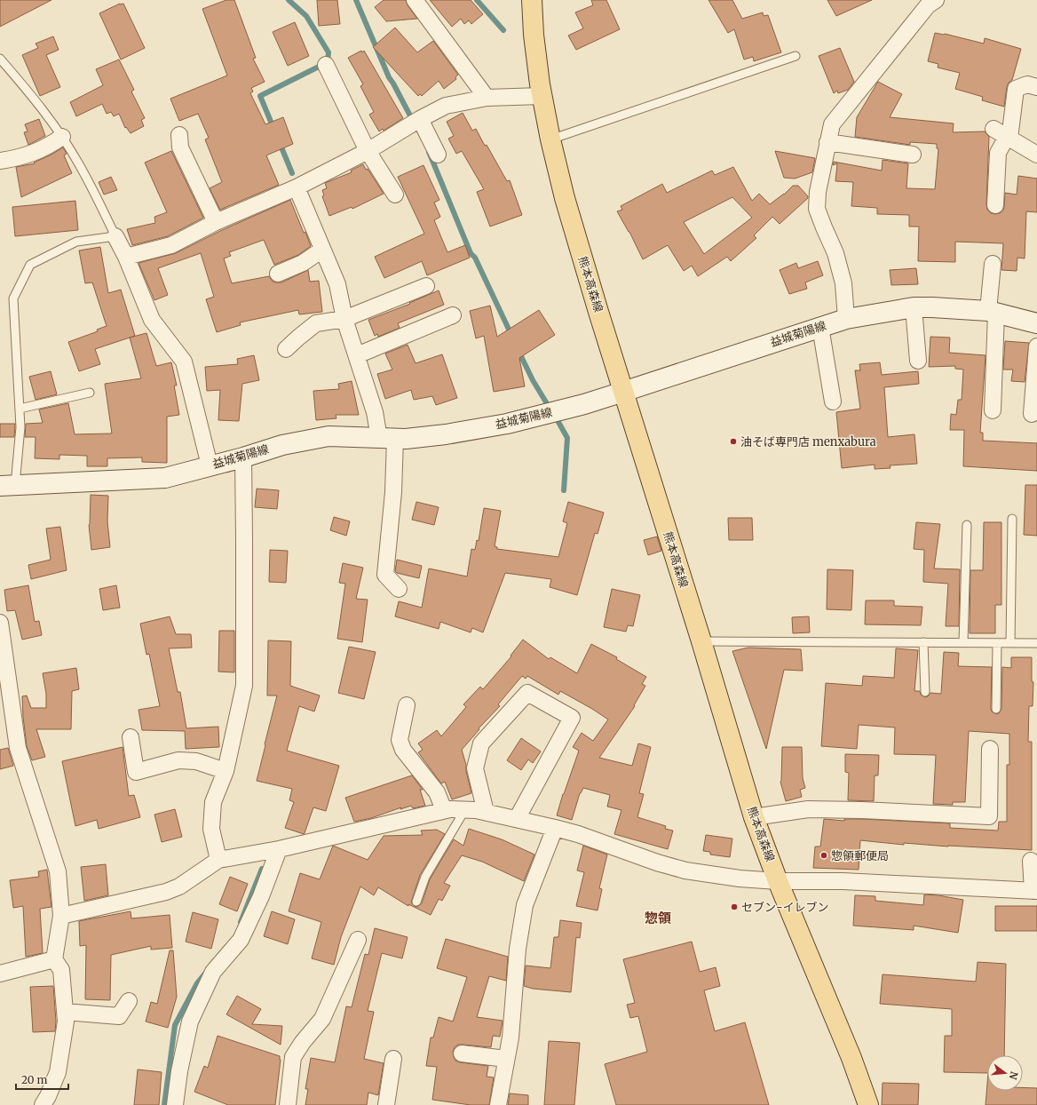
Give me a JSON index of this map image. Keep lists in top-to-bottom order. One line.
{"streets":{"main road":["熊本高森線","益城菊陽線"]},"crossings":[["熊本高森線","益城菊陽線"]],"districts":["惣領"],"places":["油そば専門店 menxabura","惣領郵便局","セブン-イレブン"],"scale_bar":"20 m","north":"right"}
